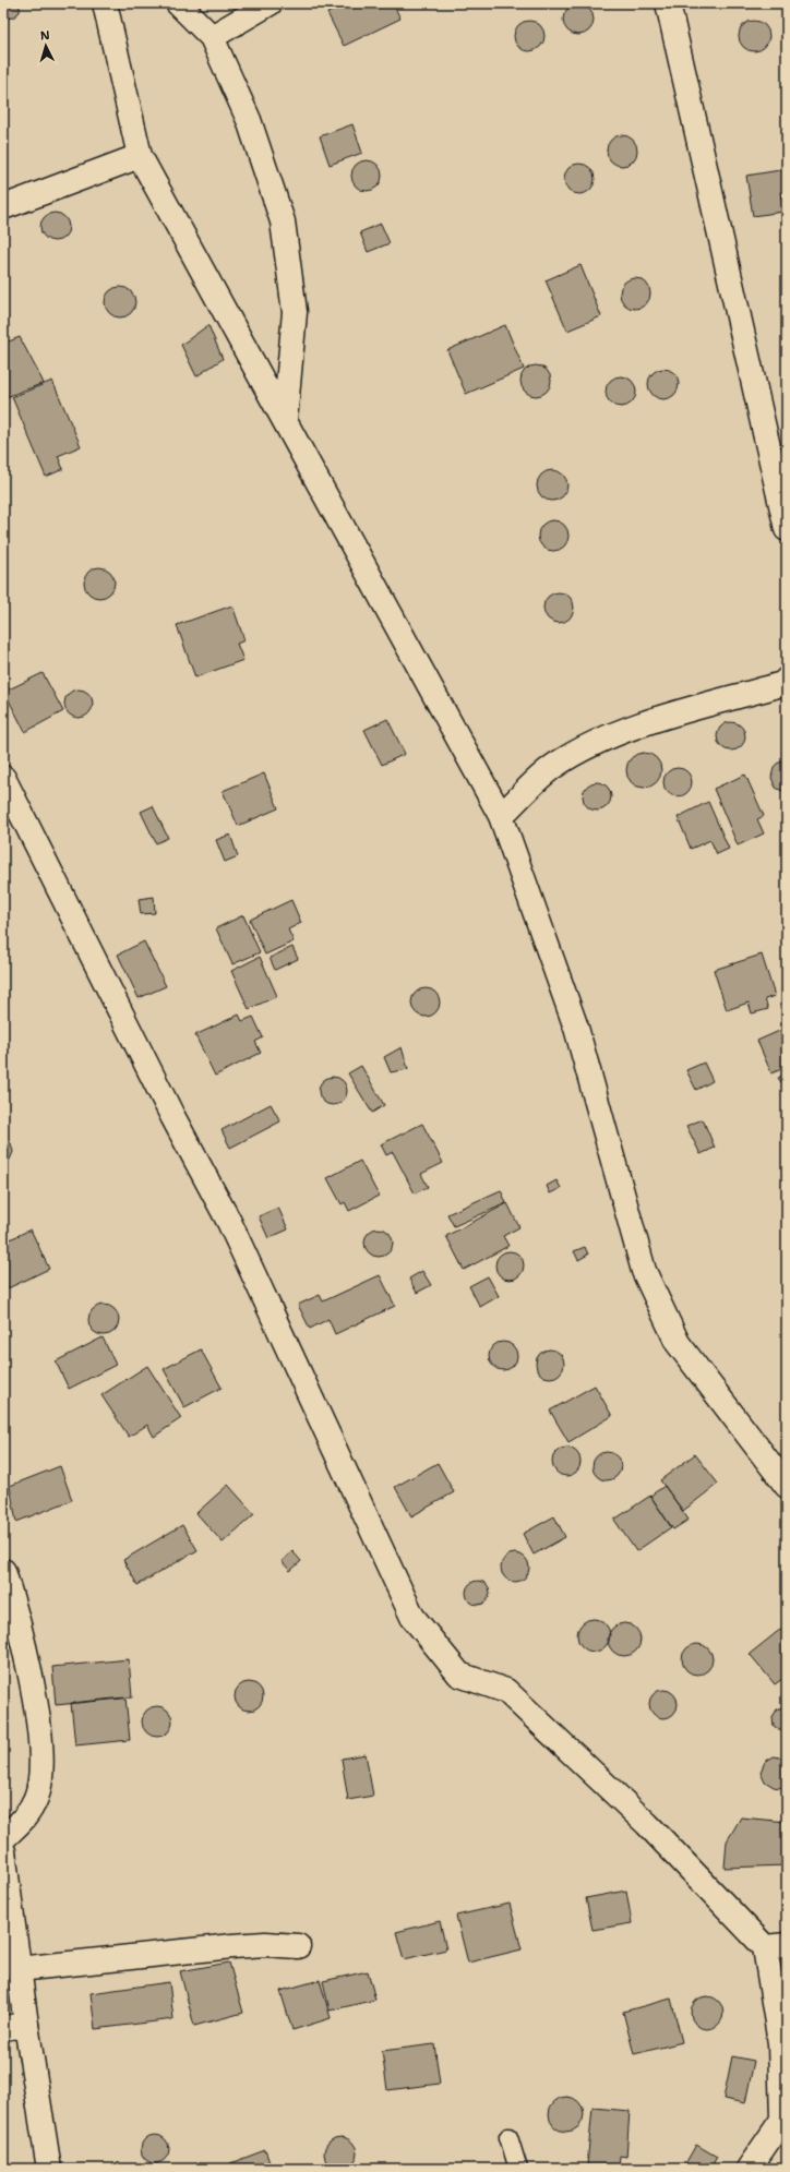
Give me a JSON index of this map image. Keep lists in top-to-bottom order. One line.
{"north":"top"}
